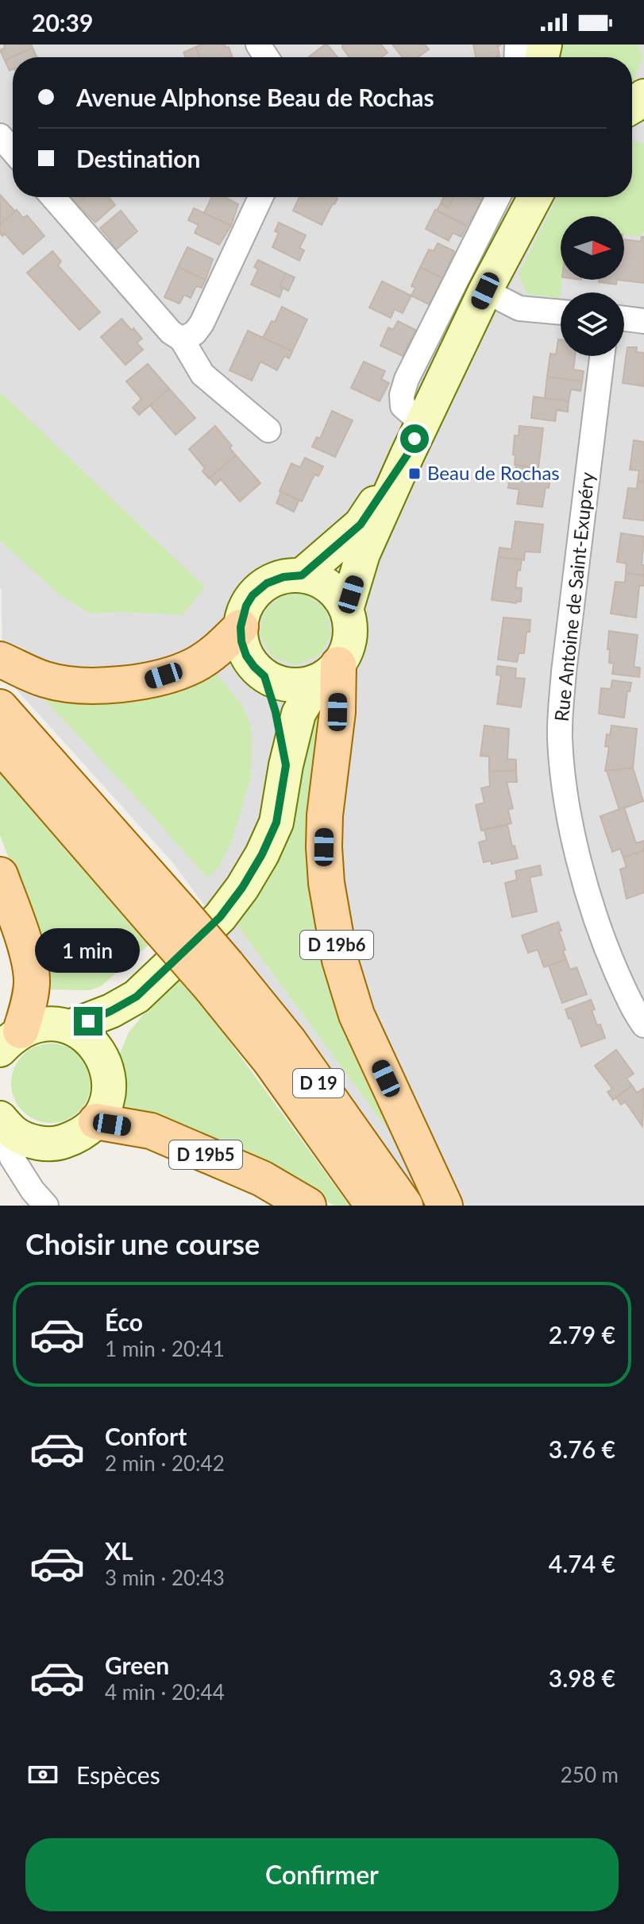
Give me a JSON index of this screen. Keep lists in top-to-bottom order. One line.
{"streets":{"main road":["D 19b6","D 19","D 19b5"],"street":["Rue Antoine de Saint-Exupéry"]},"places":{"transit":["Beau de Rochas"]},"north":"right","page":{"status":"20:39","banner":["Avenue Alphonse Beau de Rochas","Destination"],"bubble":"1 min","heading":"Choisir une course","list":[{"name":"Éco","note":"1 min · 20:41","value":"2.79 €"},{"name":"Confort","note":"2 min · 20:42","value":"3.76 €"},{"name":"XL","note":"3 min · 20:43","value":"4.74 €"},{"name":"Green","note":"4 min · 20:44","value":"3.98 €"}],"pay":["Espèces","250 m"],"buttons":"Confirmer"}}
